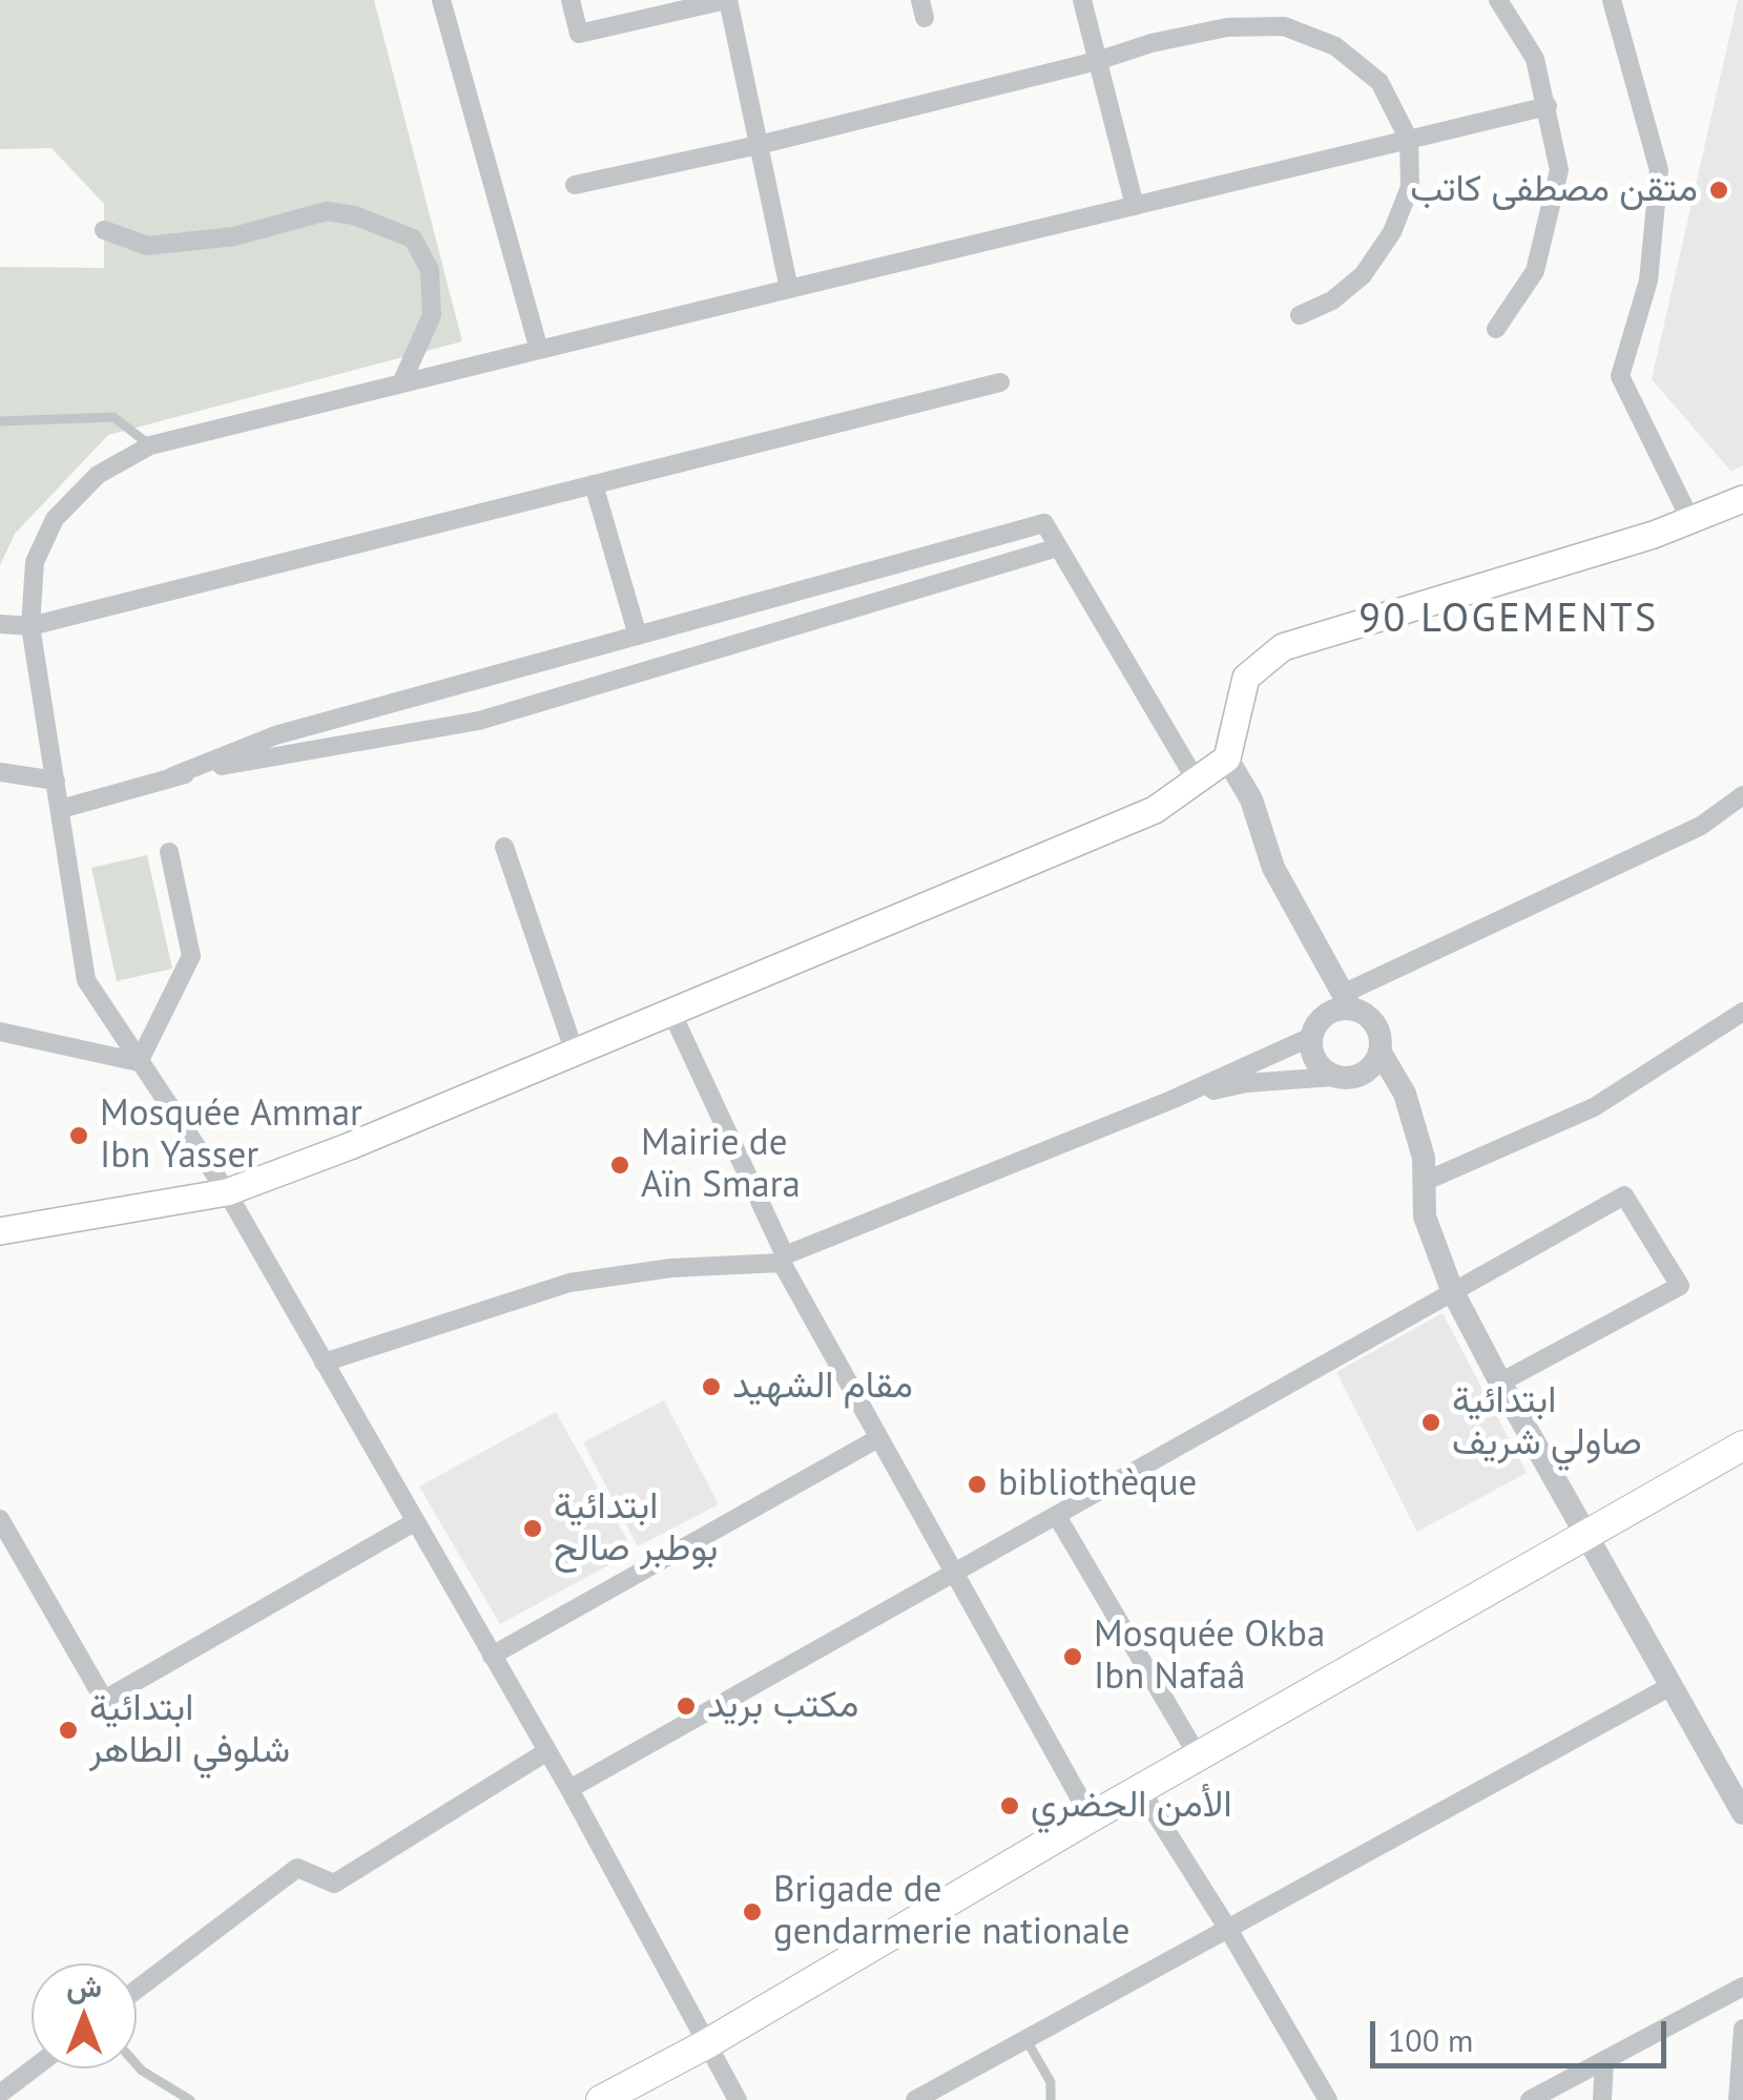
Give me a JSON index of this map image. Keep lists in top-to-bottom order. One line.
{"districts":["90 LOGEMENTS"],"places":["متقن مصطفى كاتب","Mosquée Ammar Ibn Yasser","Mairie de Aïn Smara","مقام الشهيد","ابتدائية صاولي شريف","bibliothèque","ابتدائية بوطبر صالح","Mosquée Okba Ibn Nafaâ","مكتب بريد","ابتدائية شلوفي الطاهر","الأمن الحضري","Brigade de gendarmerie nationale"],"scale_bar":"100 m","north":"top"}
